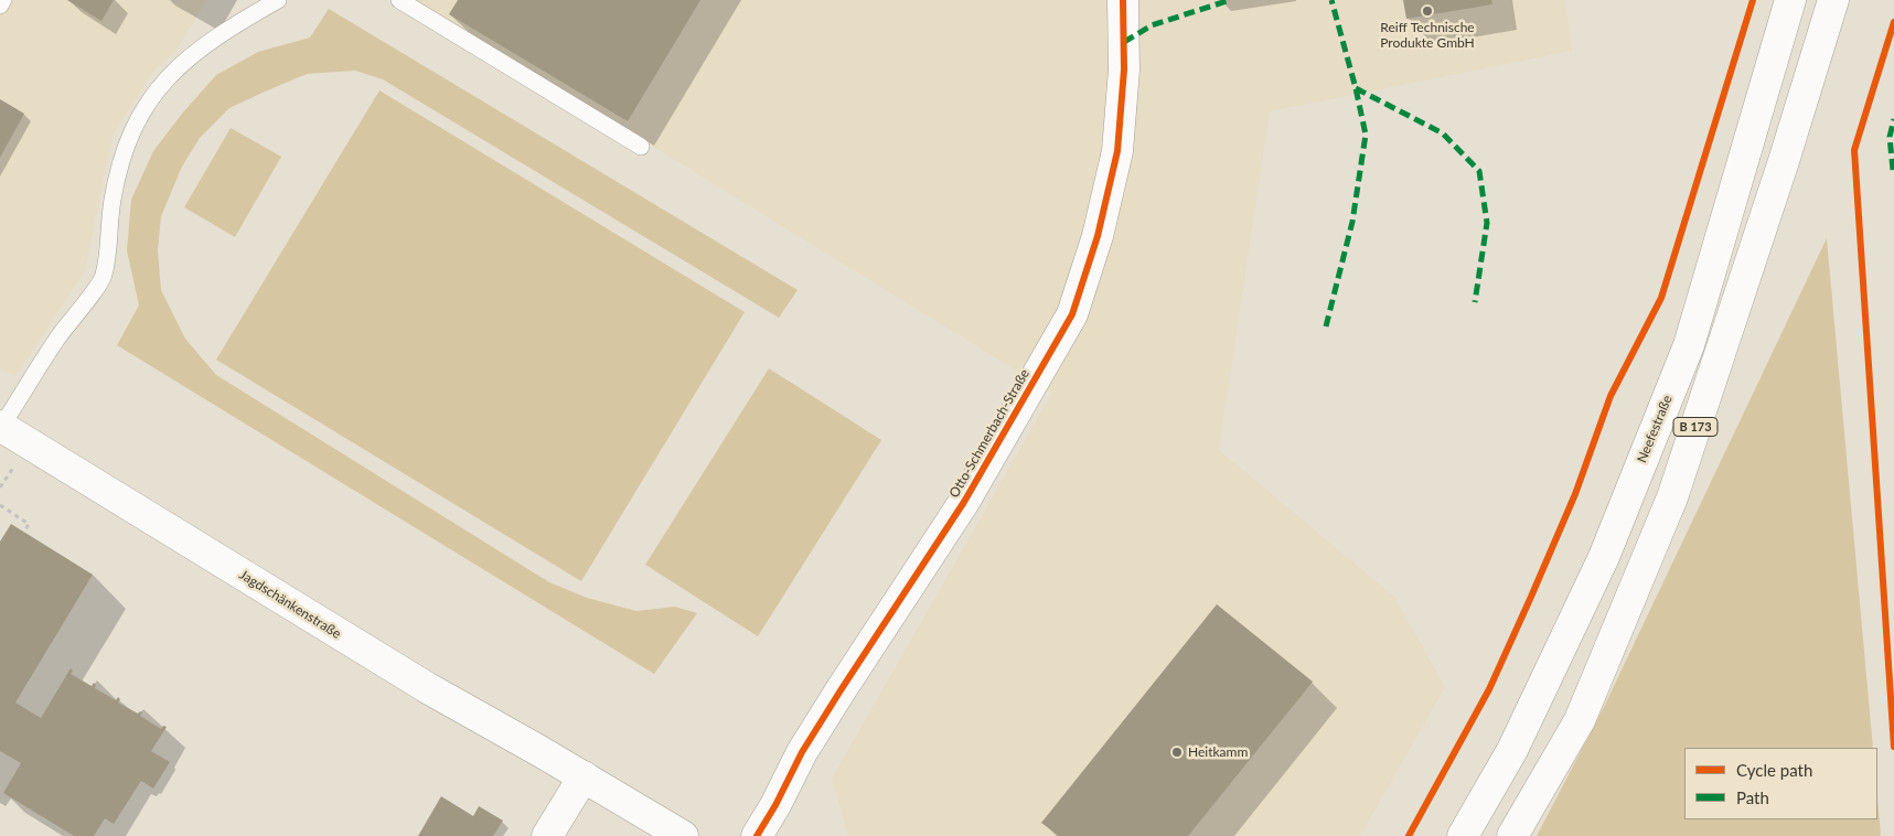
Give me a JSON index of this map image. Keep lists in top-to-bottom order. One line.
{"streets":{"main road":["B 173","Neefestraße","Otto-Schmerbach-Straße","Jagdschänkenstraße"]},"places":["Reiff Technische Produkte GmbH","Heitkamm"],"legend":["Cycle path","Path"]}
